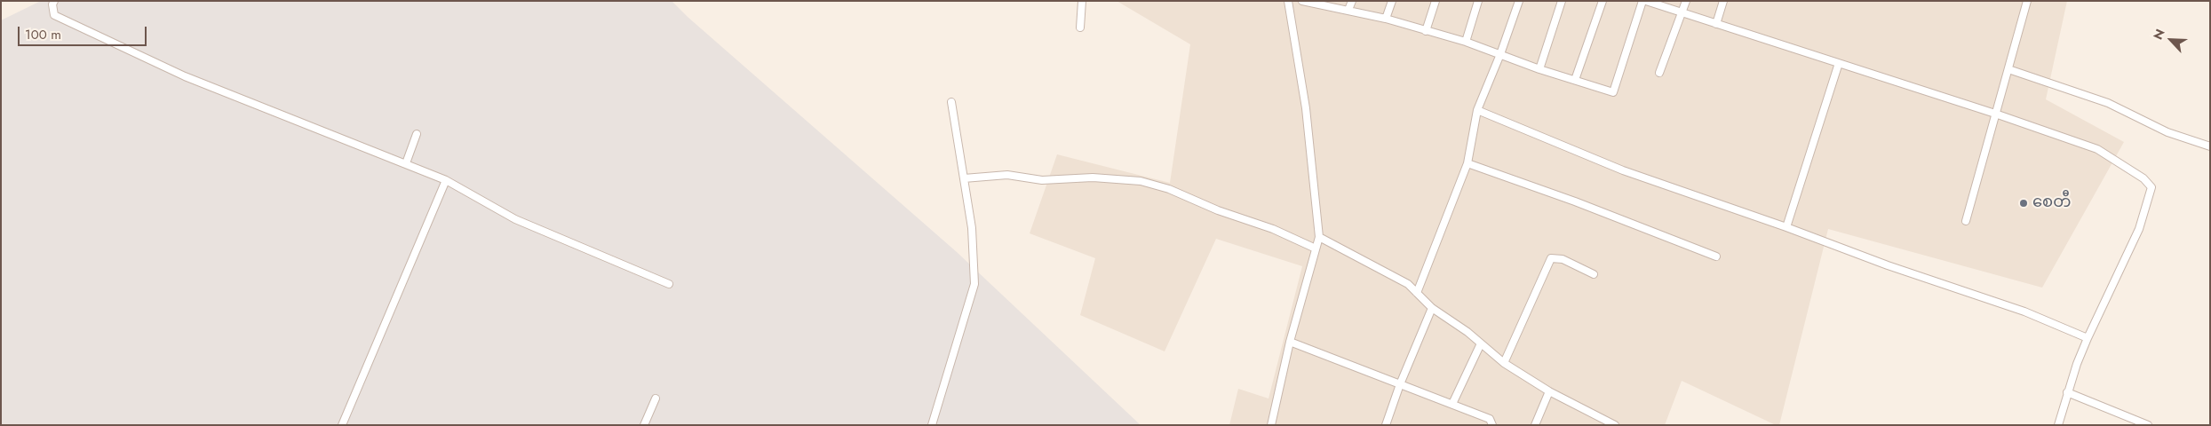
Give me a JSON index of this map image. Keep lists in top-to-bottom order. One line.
{"places":["စေတီ"],"scale_bar":"100 m","north":"top left"}
